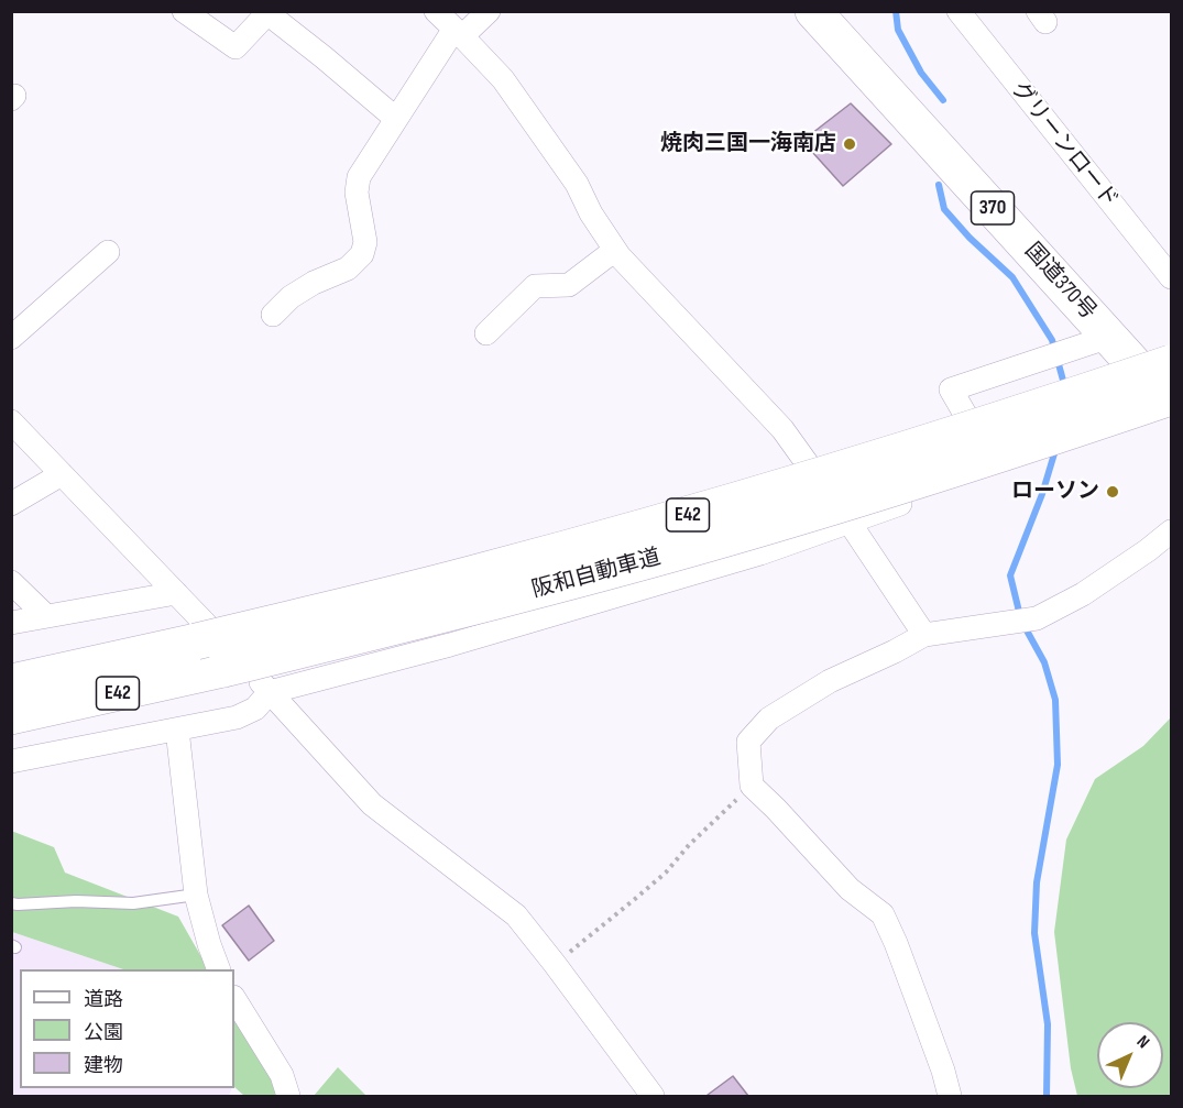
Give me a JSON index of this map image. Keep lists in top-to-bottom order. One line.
{"streets":{"highway":["370","国道370号","E42","阪和自動車道"],"street":["グリーンロード"]},"places":["焼肉三国一海南店","ローソン"],"legend":["道路","公園","建物"],"north":"top right"}
